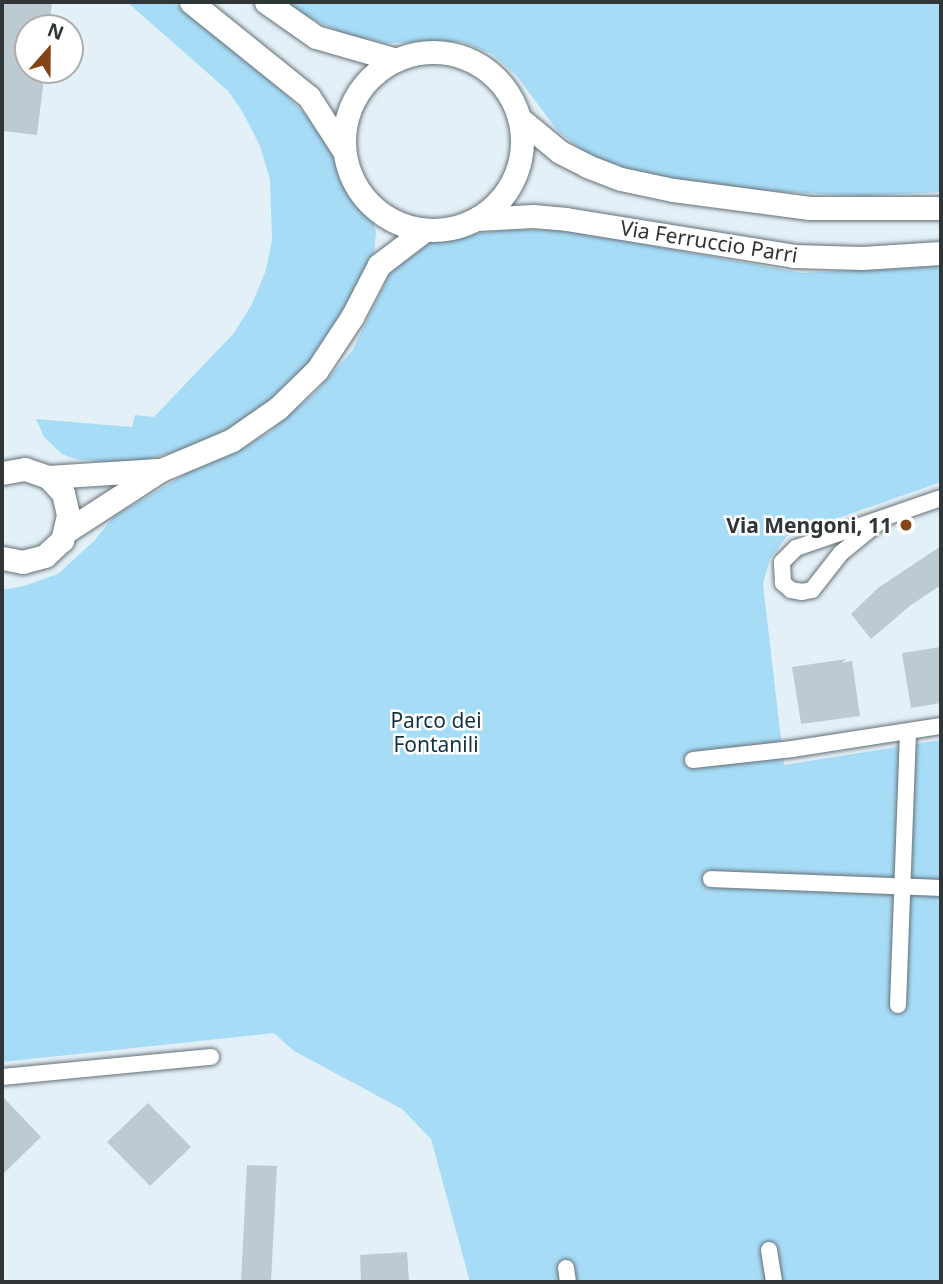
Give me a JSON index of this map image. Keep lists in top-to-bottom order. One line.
{"streets":{"main road":["Via Ferruccio Parri"]},"parks":["Parco dei Fontanili"],"places":["Via Mengoni, 11"],"north":"top"}
